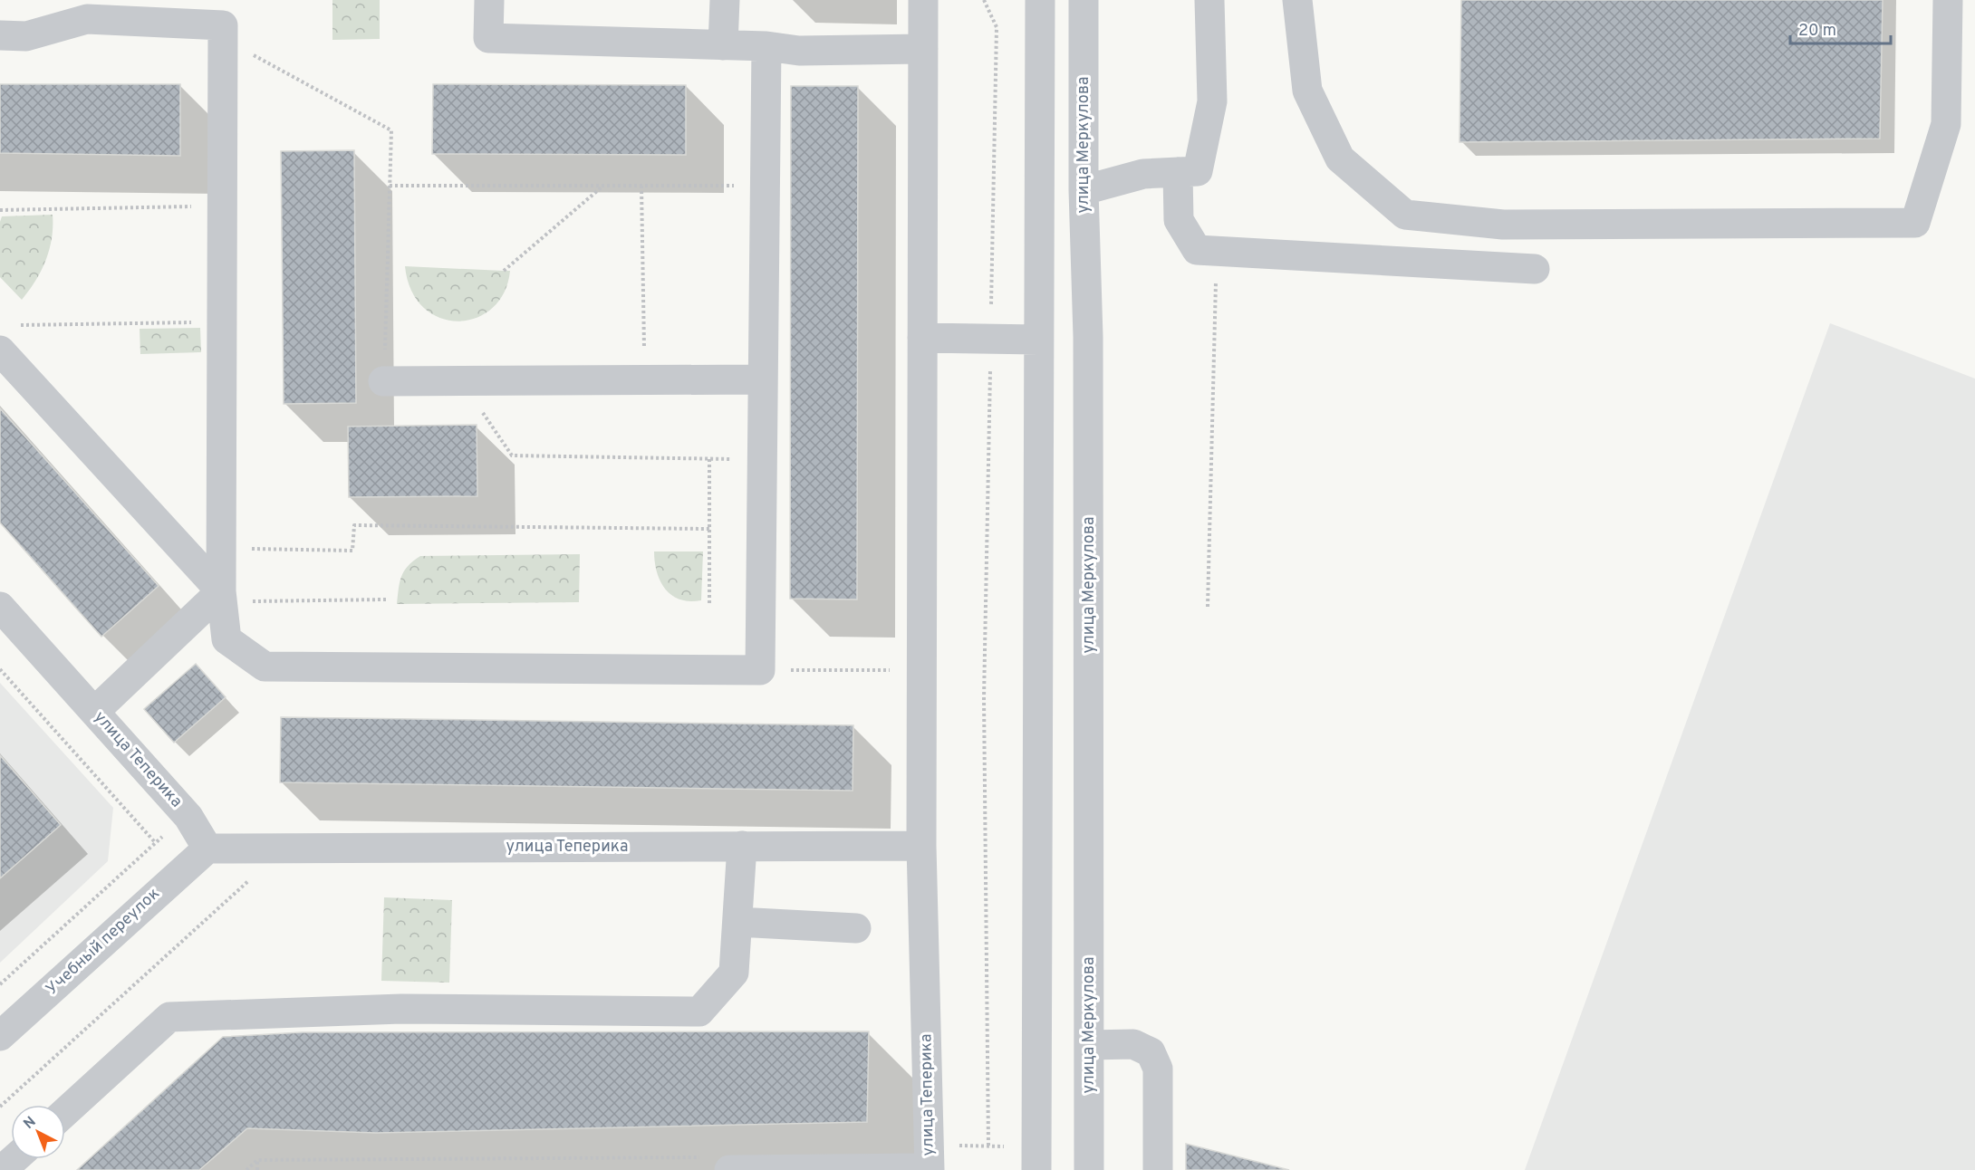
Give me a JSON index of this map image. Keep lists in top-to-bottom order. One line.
{"streets":{"street":["улица Меркулова","улица Теперика","Учебный переулок"]},"crossings":[["улица Теперика","Учебный переулок"]],"scale_bar":"20 m","north":"top left"}
